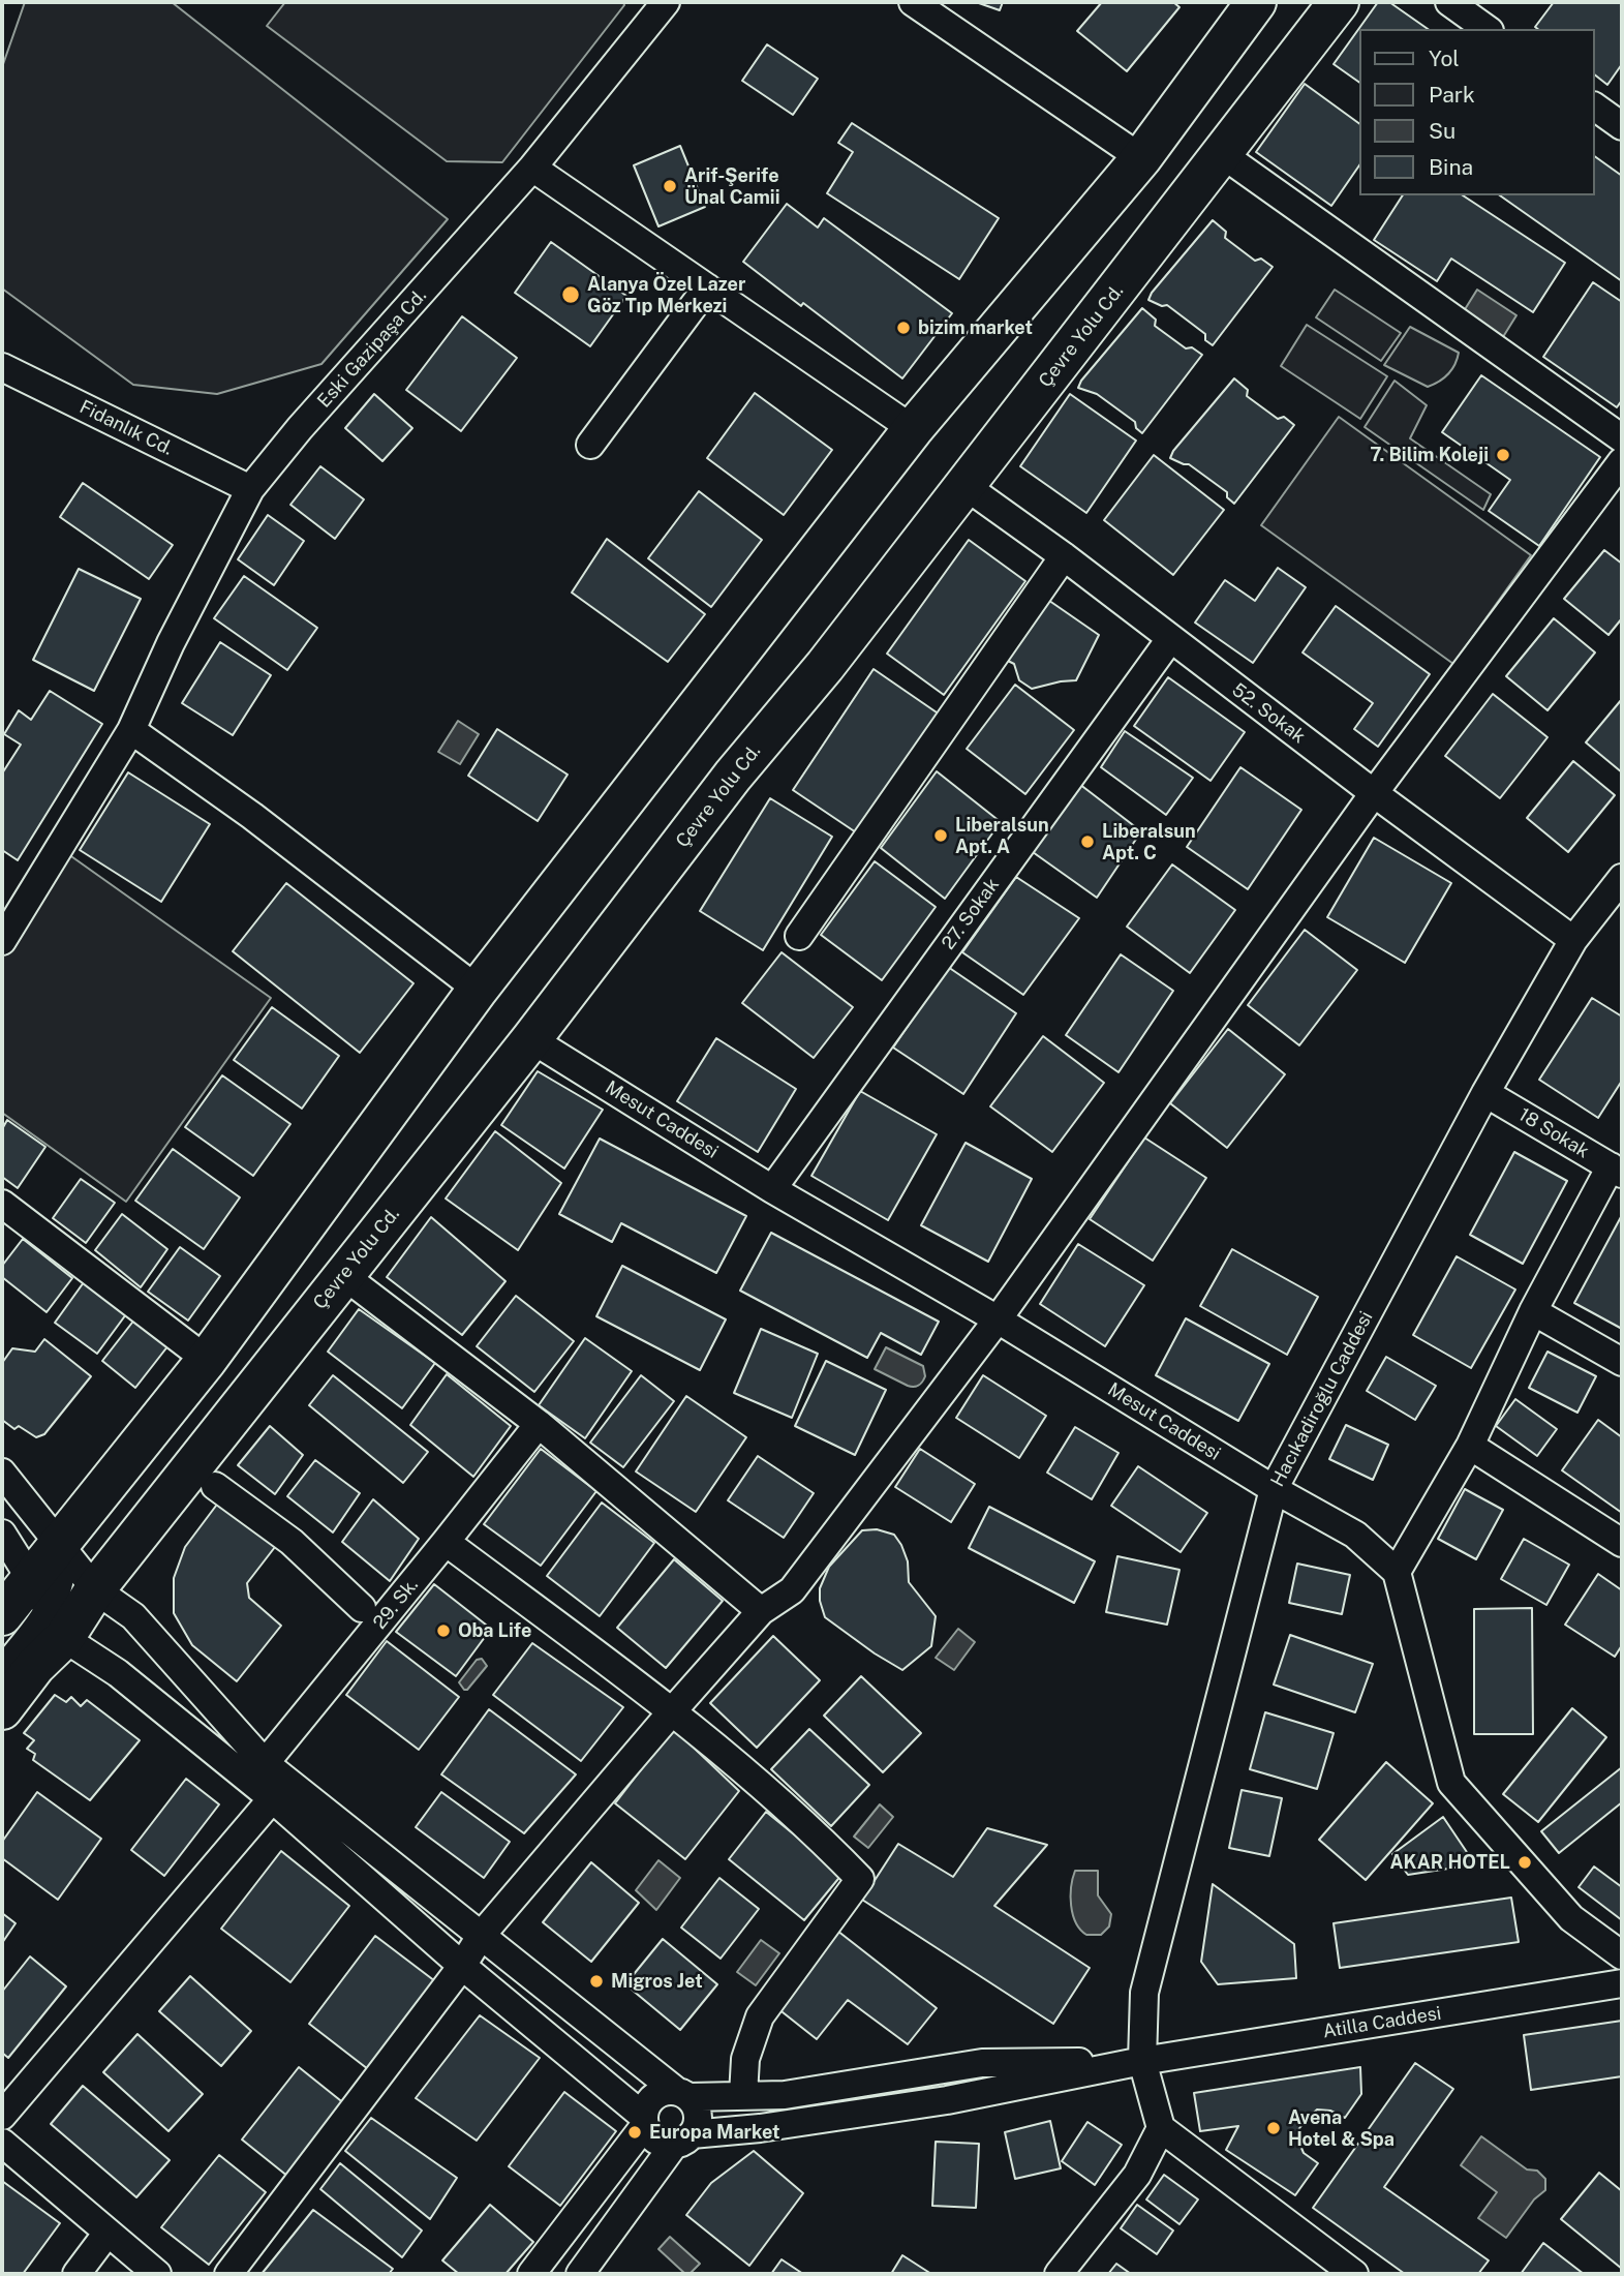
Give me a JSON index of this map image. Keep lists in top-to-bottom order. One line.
{"streets":{"highway":["Çevre Yolu Cd."],"street":["Eski Gazipaşa Cd.","Fidanlık Cd.","52. Sokak","27. Sokak","Mesut Caddesi","18 Sokak","Hacıkadiroğlu Caddesi","29. Sk.","Atilla Caddesi"]},"crossings":[["Çevre Yolu Cd.","52. Sokak"],["Çevre Yolu Cd.","Mesut Caddesi"],["Eski Gazipaşa Cd.","Fidanlık Cd."],["52. Sokak","27. Sokak"],["52. Sokak","Hacıkadiroğlu Caddesi"],["27. Sokak","Mesut Caddesi"],["Mesut Caddesi","Hacıkadiroğlu Caddesi"],["18 Sokak","Hacıkadiroğlu Caddesi"],["Hacıkadiroğlu Caddesi","Atilla Caddesi"]],"places":["Arif-Şerife Ünal Camii","Alanya Özel Lazer Göz Tıp Merkezi","bizim market","7. Bilim Koleji","Liberalsun Apt. A","Liberalsun Apt. C","Oba Life","AKAR HOTEL","Migros Jet","Avena Hotel & Spa","Europa Market"],"legend":["Yol","Park","Su","Bina"]}
